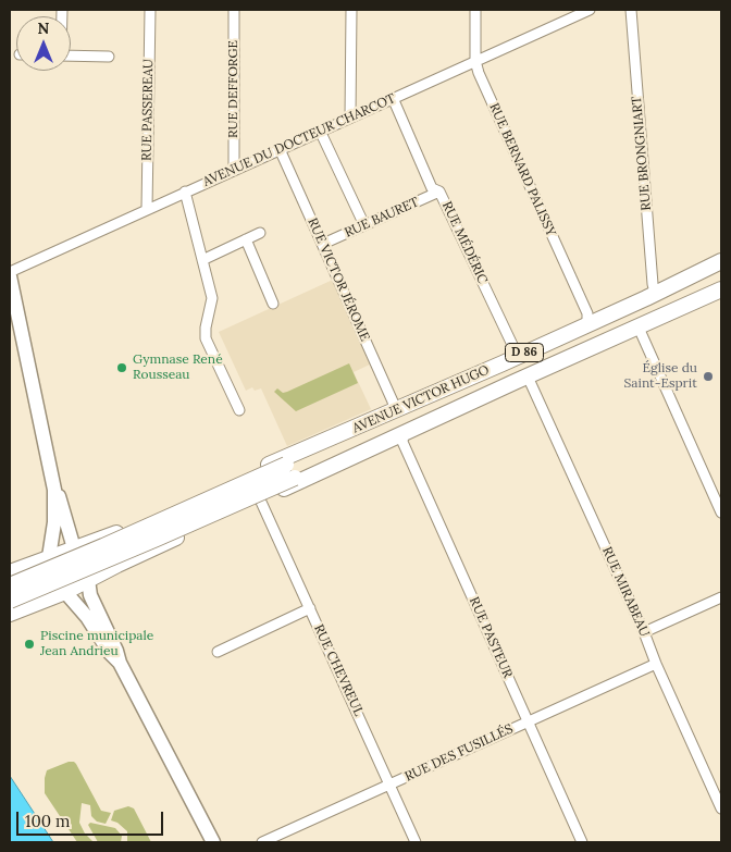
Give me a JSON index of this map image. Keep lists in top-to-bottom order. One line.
{"streets":{"main road":["D 86","AVENUE VICTOR HUGO"],"street":["RUE DEFFORGE","RUE PASSEREAU","AVENUE DU DOCTEUR CHARCOT","RUE BRONGNIART","RUE BERNARD PALISSY","RUE BAURET","RUE MÉDÉRIC","RUE VICTOR JÉROME","RUE MIRABEAU","RUE PASTEUR","RUE CHEVREUL","RUE DES FUSILLÉS"]},"crossings":[["RUE DEFFORGE","AVENUE DU DOCTEUR CHARCOT"],["RUE PASSEREAU","AVENUE DU DOCTEUR CHARCOT"],["AVENUE DU DOCTEUR CHARCOT","RUE BERNARD PALISSY"],["AVENUE DU DOCTEUR CHARCOT","RUE MÉDÉRIC"],["AVENUE DU DOCTEUR CHARCOT","RUE VICTOR JÉROME"],["RUE BRONGNIART","AVENUE VICTOR HUGO"],["RUE BERNARD PALISSY","AVENUE VICTOR HUGO"],["RUE BAURET","RUE MÉDÉRIC"],["RUE BAURET","RUE VICTOR JÉROME"],["RUE MÉDÉRIC","AVENUE VICTOR HUGO"],["RUE VICTOR JÉROME","AVENUE VICTOR HUGO"],["AVENUE VICTOR HUGO","RUE MIRABEAU"],["AVENUE VICTOR HUGO","RUE PASTEUR"],["AVENUE VICTOR HUGO","RUE CHEVREUL"],["RUE MIRABEAU","RUE DES FUSILLÉS"],["RUE PASTEUR","RUE DES FUSILLÉS"],["RUE CHEVREUL","RUE DES FUSILLÉS"]],"places":["Gymnase René Rousseau","Église du Saint-Esprit","Piscine municipale Jean Andrieu"],"scale_bar":"100 m","north":"top"}
